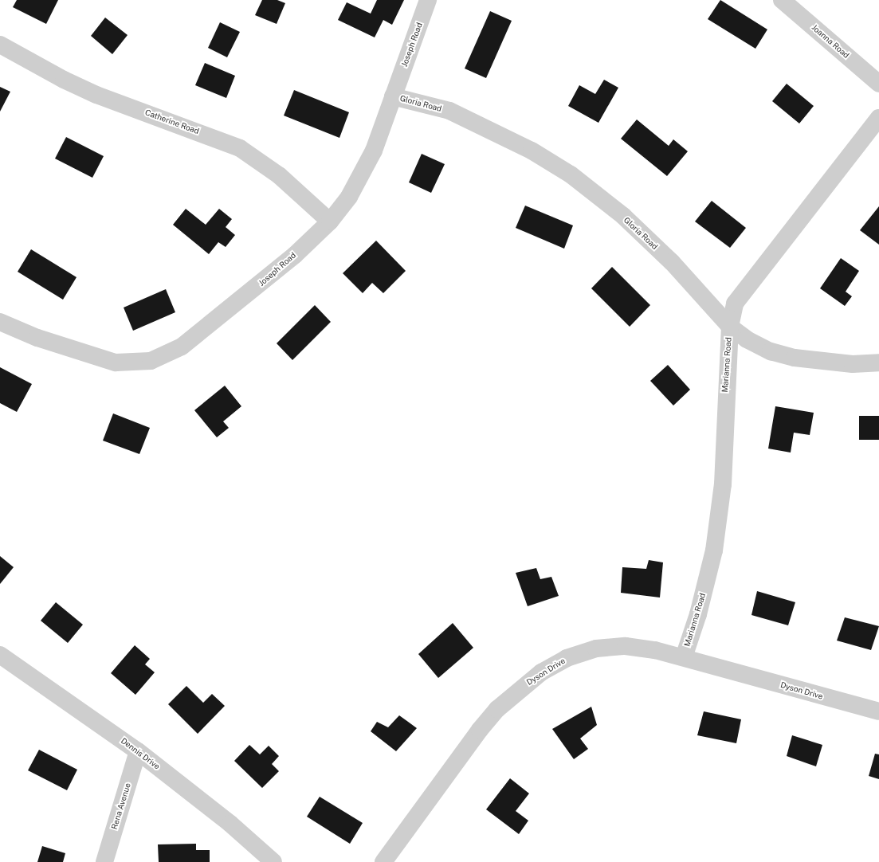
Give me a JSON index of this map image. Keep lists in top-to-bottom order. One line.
{"streets":{"street":["Joanna Road","Joseph Road","Gloria Road","Catherine Road","Marianna Road","Dyson Drive","Dennis Drive","Rena Avenue"]},"crossings":[["Joseph Road","Gloria Road"],["Joseph Road","Catherine Road"],["Gloria Road","Marianna Road"],["Marianna Road","Dyson Drive"],["Dennis Drive","Rena Avenue"]]}
